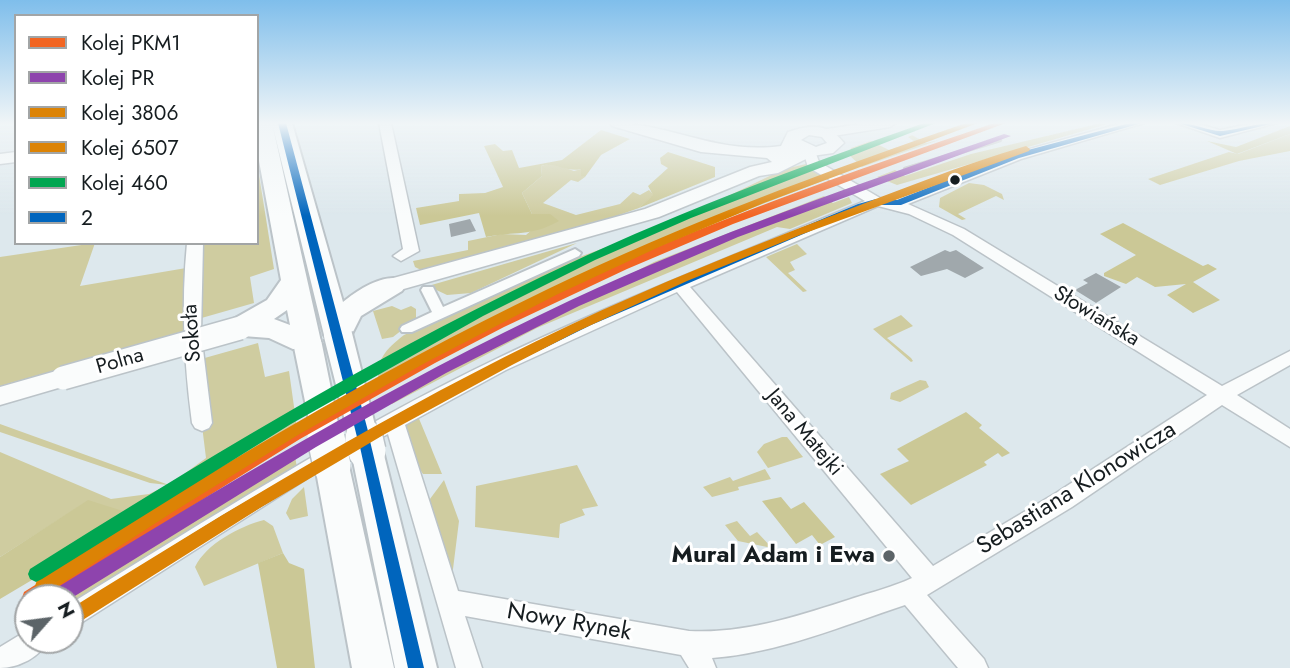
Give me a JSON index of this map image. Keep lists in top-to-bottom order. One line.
{"streets":{"street":["Słowiańska","Sokoła","Polna","Jana Matejki","Sebastiana Klonowicza","Nowy Rynek"]},"crossings":[["Słowiańska","Sebastiana Klonowicza"],["Jana Matejki","Sebastiana Klonowicza"],["Jana Matejki","Nowy Rynek"],["Sebastiana Klonowicza","Nowy Rynek"]],"places":["Mural Adam i Ewa"],"lines":["rail line PKM1","rail line PR","rail line 3806","rail line 6507","rail line 460","transit line 2"],"legend":["Kolej PKM1","Kolej PR","Kolej 3806","Kolej 6507","Kolej 460","2"],"north":"top right"}
